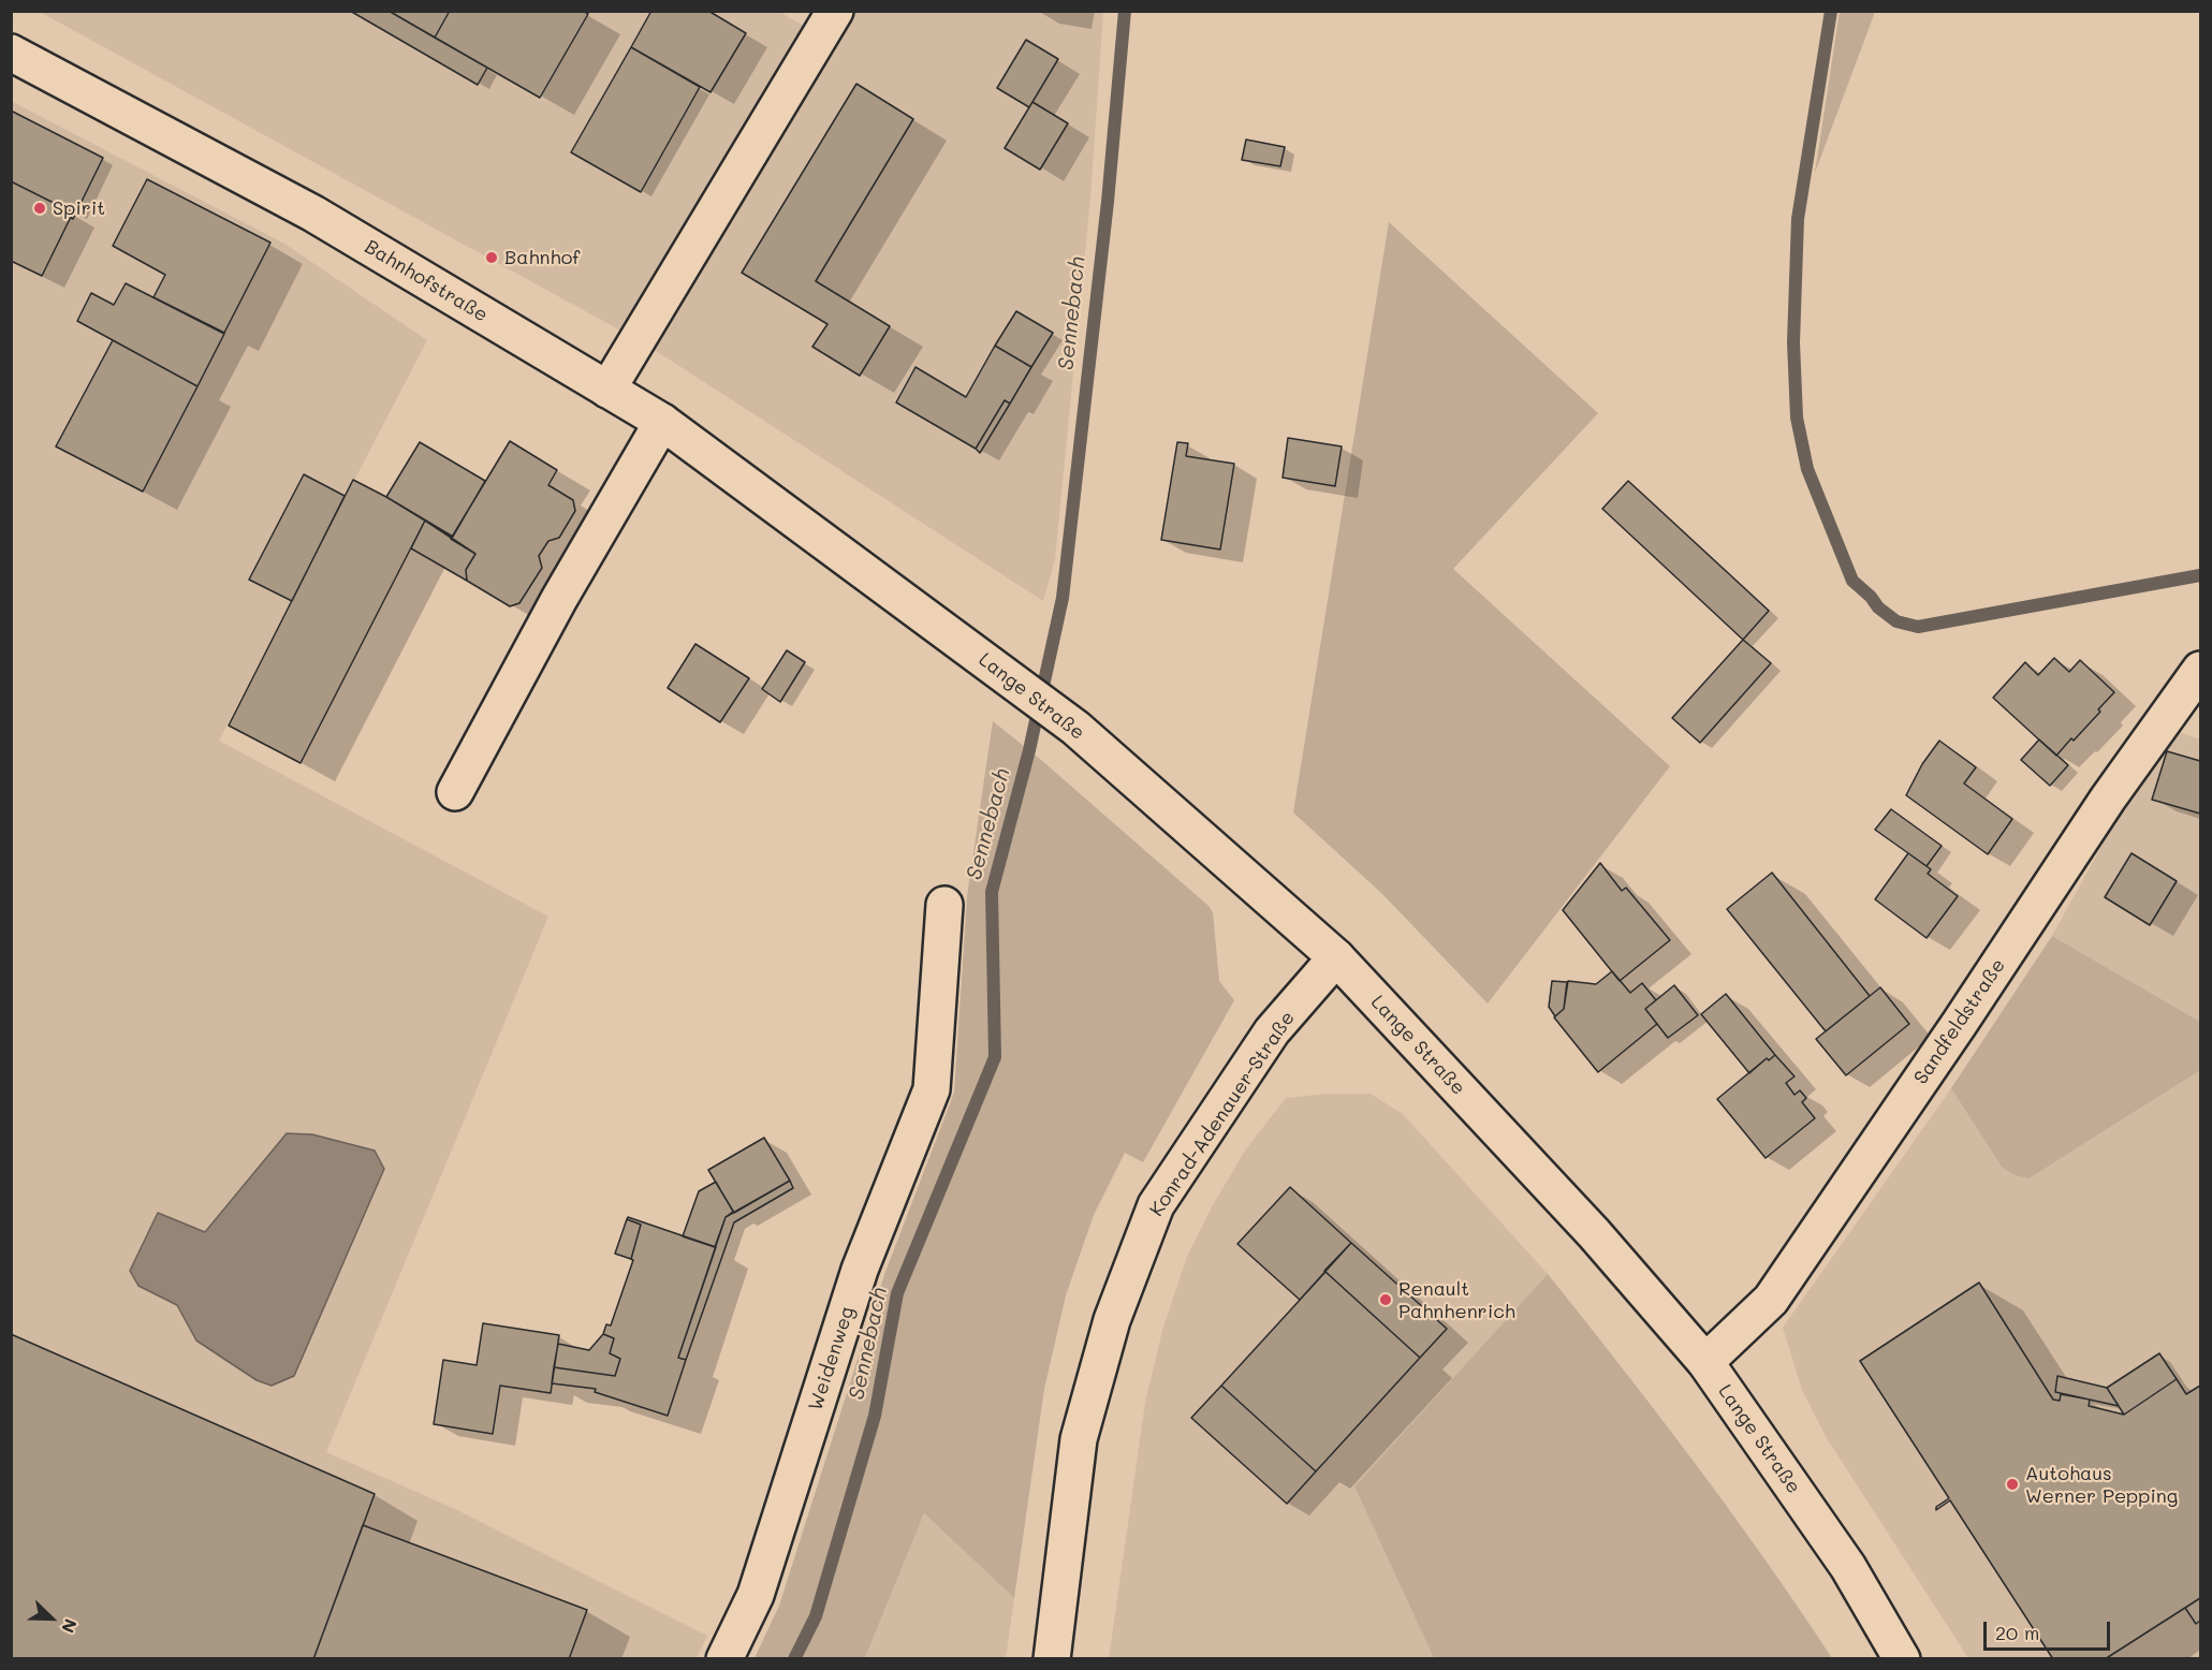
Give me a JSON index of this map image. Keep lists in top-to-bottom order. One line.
{"streets":{"main road":["Bahnhofstraße","Lange Straße","Sandfeldstraße","Konrad-Adenauer-Straße","Weidenweg"]},"crossings":[["Bahnhofstraße","Lange Straße"],["Lange Straße","Sandfeldstraße"],["Lange Straße","Konrad-Adenauer-Straße"]],"water":["Sennebach"],"places":["Spirit","Bahnhof","Renault Pahnhenrich","Autohaus Werner Pepping"],"scale_bar":"20 m","north":"bottom right"}
